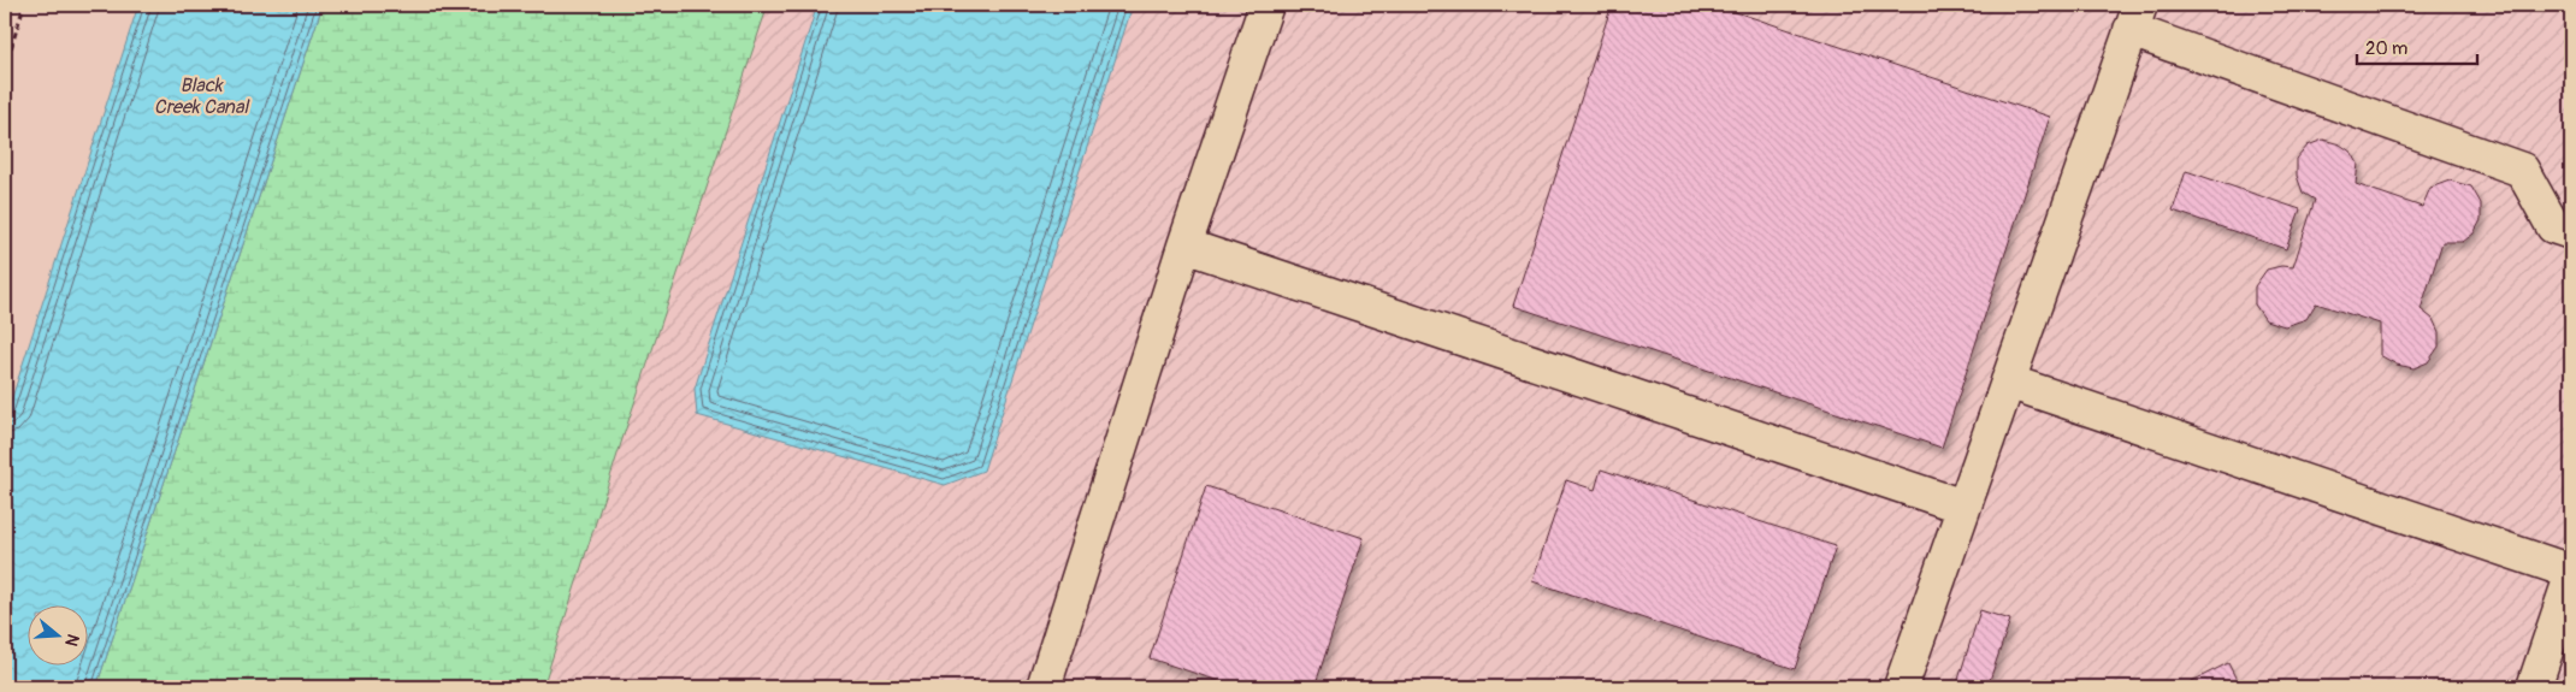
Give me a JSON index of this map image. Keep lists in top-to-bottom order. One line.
{"water":["Black Creek Canal"],"scale_bar":"20 m","north":"right"}
